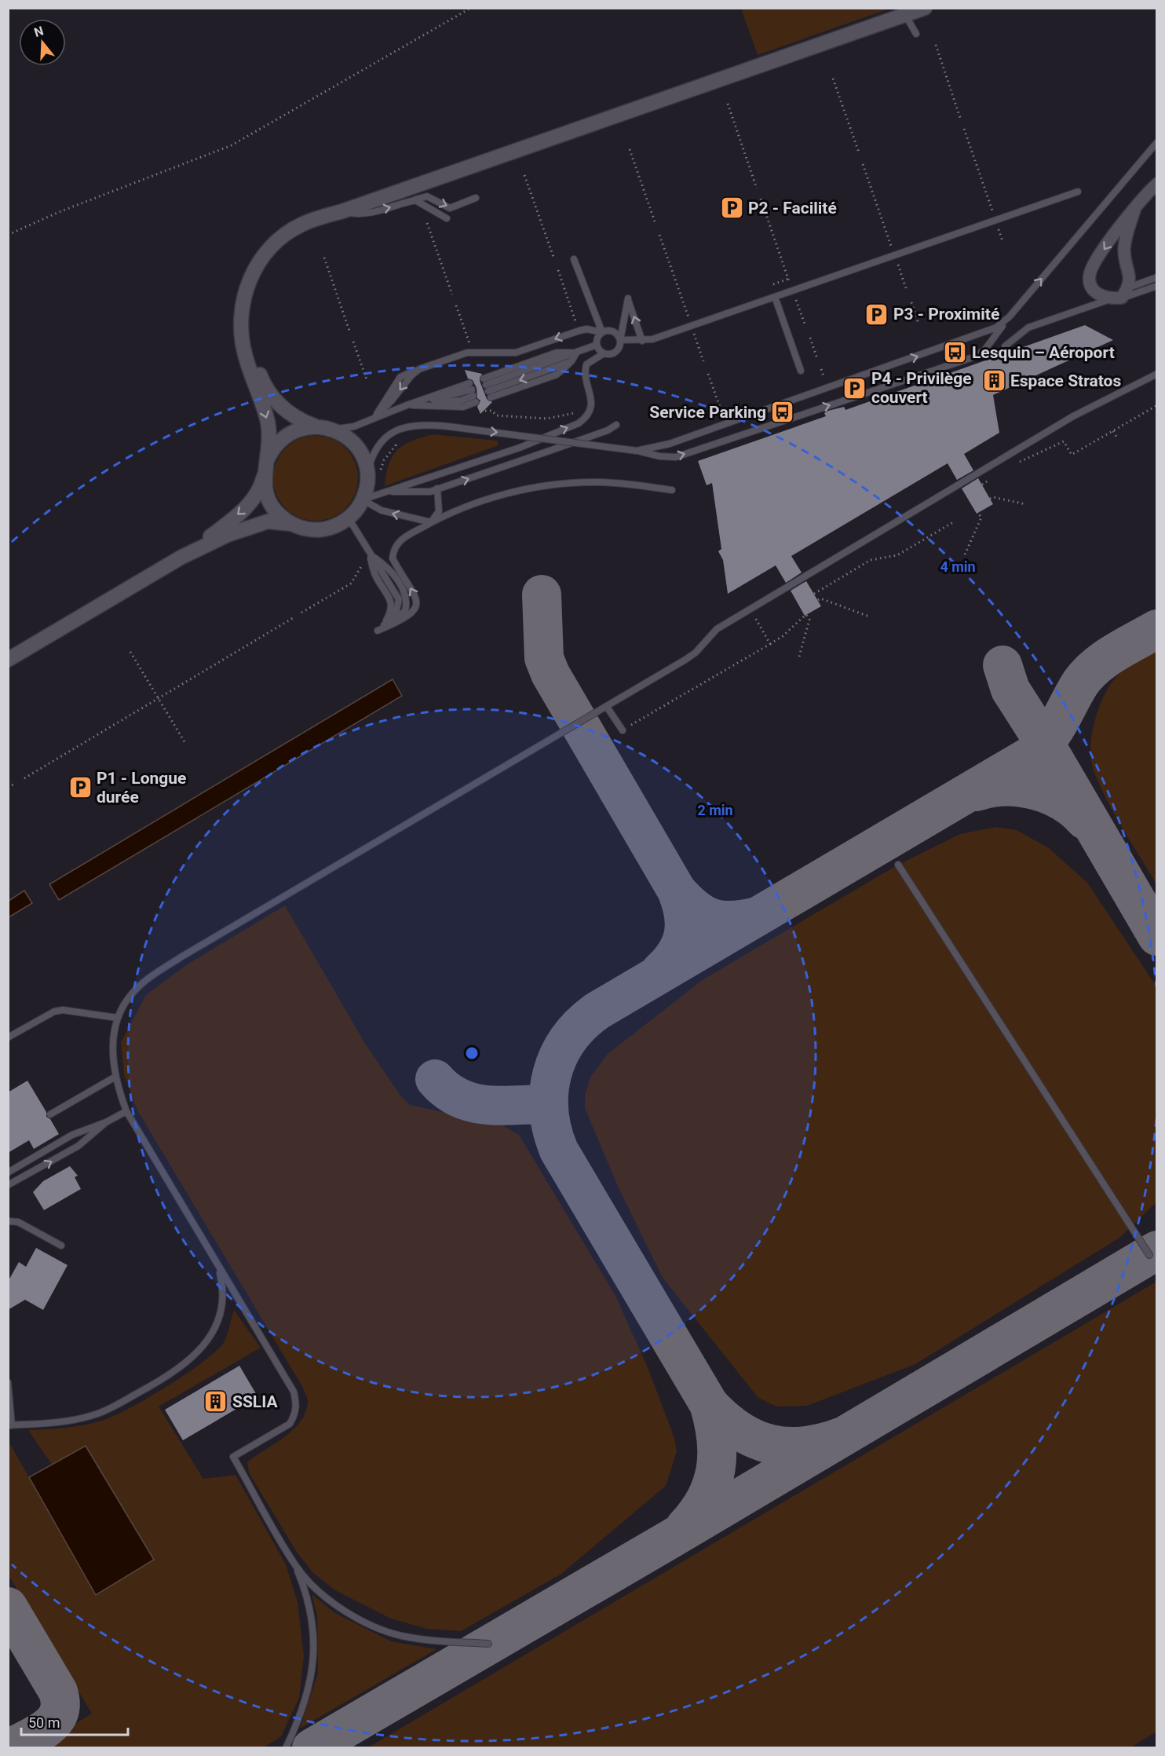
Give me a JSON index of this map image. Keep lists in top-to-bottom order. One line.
{"places":{"parking":["P2 - Facilité","P3 - Proximité","P4 - Privilège couvert","P1 - Longue durée"],"bus stop":["Lesquin – Aéroport","Service Parking"],"building":["Espace Stratos","SSLIA"]},"scale_bar":"50 m","north":"top","rings":["4 min","2 min"]}
